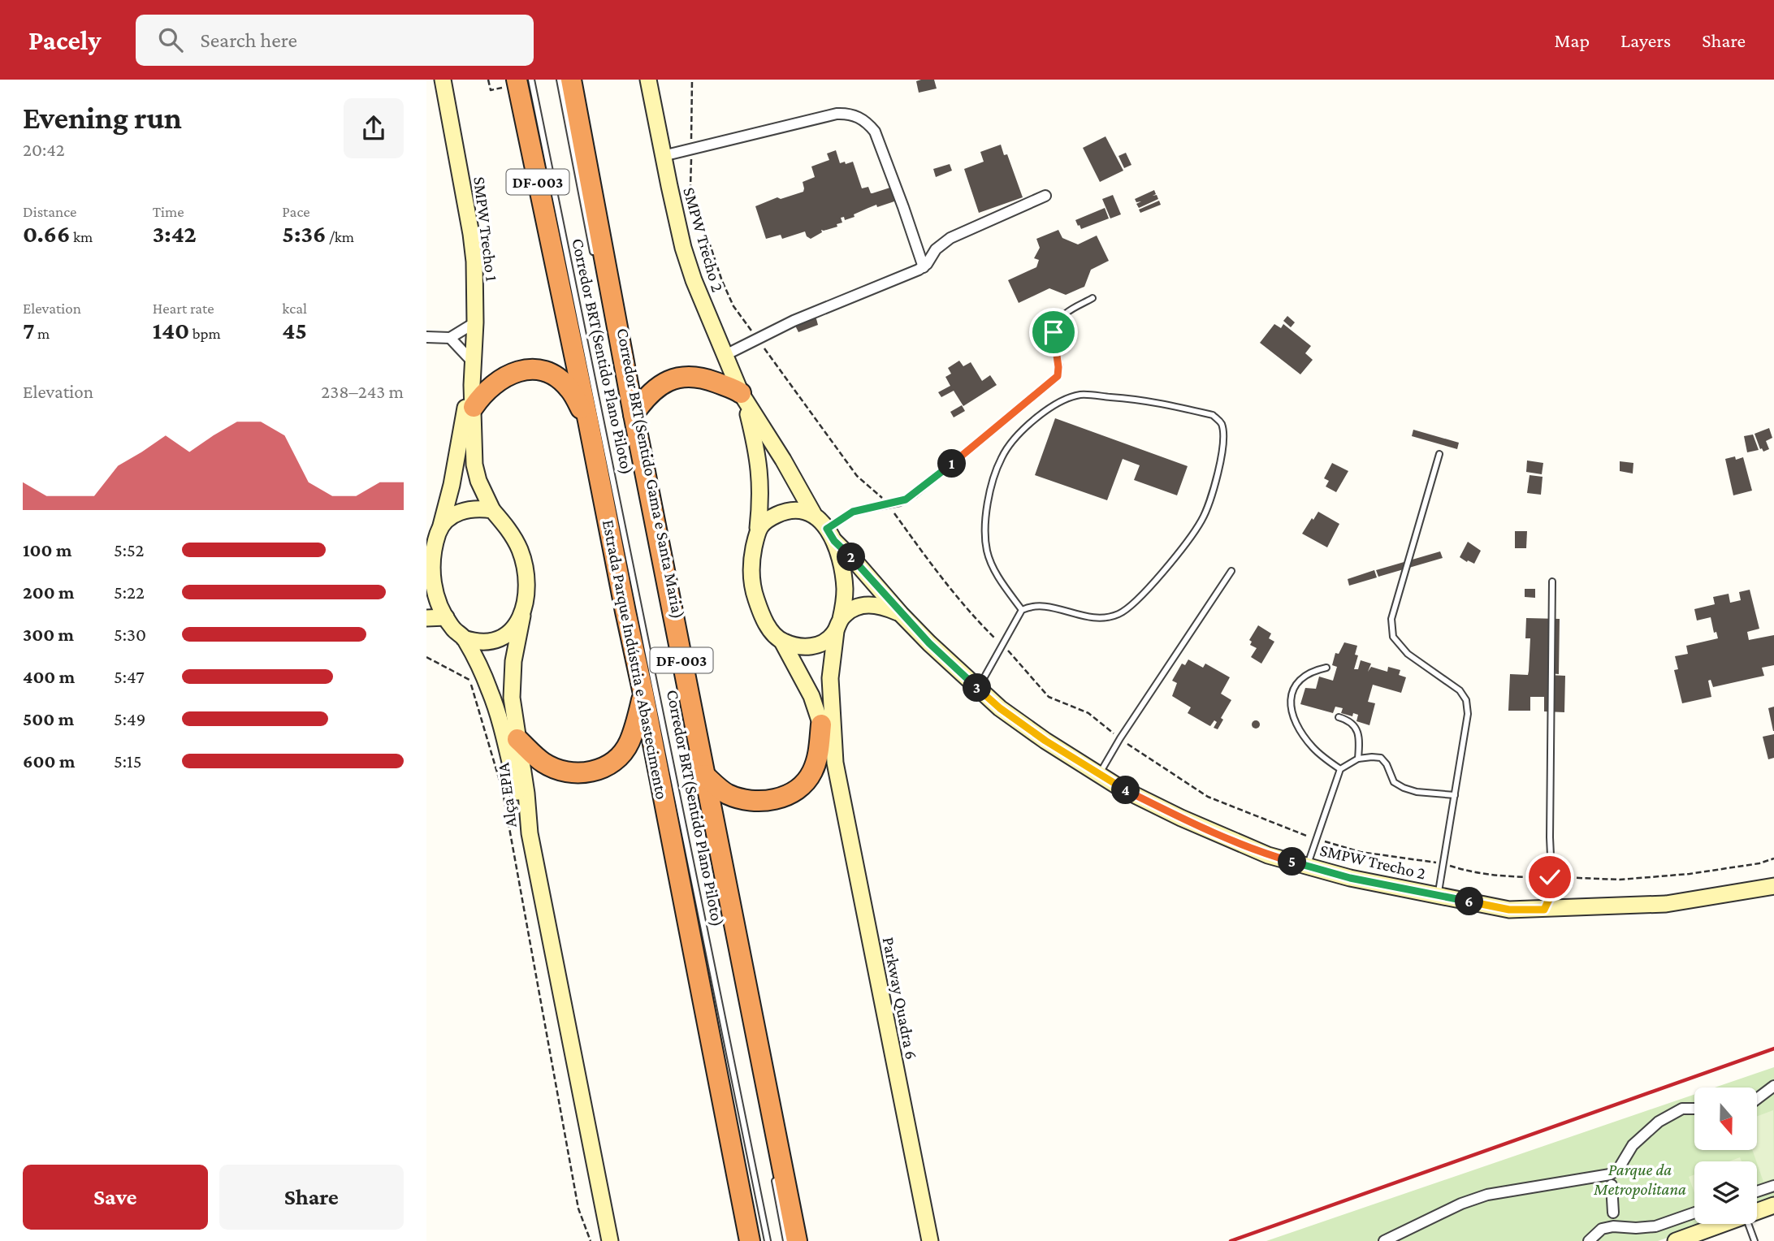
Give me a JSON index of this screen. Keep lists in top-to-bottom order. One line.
{"streets":{"highway":["DF-003","Estrada Parque Indústria e Abastecimento"],"street":["SMPW Trecho 1","SMPW Trecho 2","Alça EPIA","Parkway Quadra 6"],"lane":["Corredor BRT(Sentido Plano Piloto)"]},"crossings":[["SMPW Trecho 2","Parkway Quadra 6"],["Corredor BRT(Sentido Plano Piloto)","Estrada Parque Indústria e Abastecimento"]],"parks":["Parque da Metropolitana"],"north":"bottom","page":{"header":"Pacely","search":"Search here","nav":["Map","Layers","Share"],"heading":["Evening run","20:42"],"stats":[["Distance","0.66 km"],["Time","3:42"],["Pace","5:36 /km"],["Elevation","7 m"],["Heart rate","140 bpm"],["kcal","45"]],"chart":["Elevation","238–243 m"],"pins":["1","2","3","4","5","6"],"list":[{"name":"100 m","note":"5:52"},{"name":"200 m","note":"5:22"},{"name":"300 m","note":"5:30"},{"name":"400 m","note":"5:47"},{"name":"500 m","note":"5:49"},{"name":"600 m","note":"5:15"}],"buttons":["Save","Share"]}}
